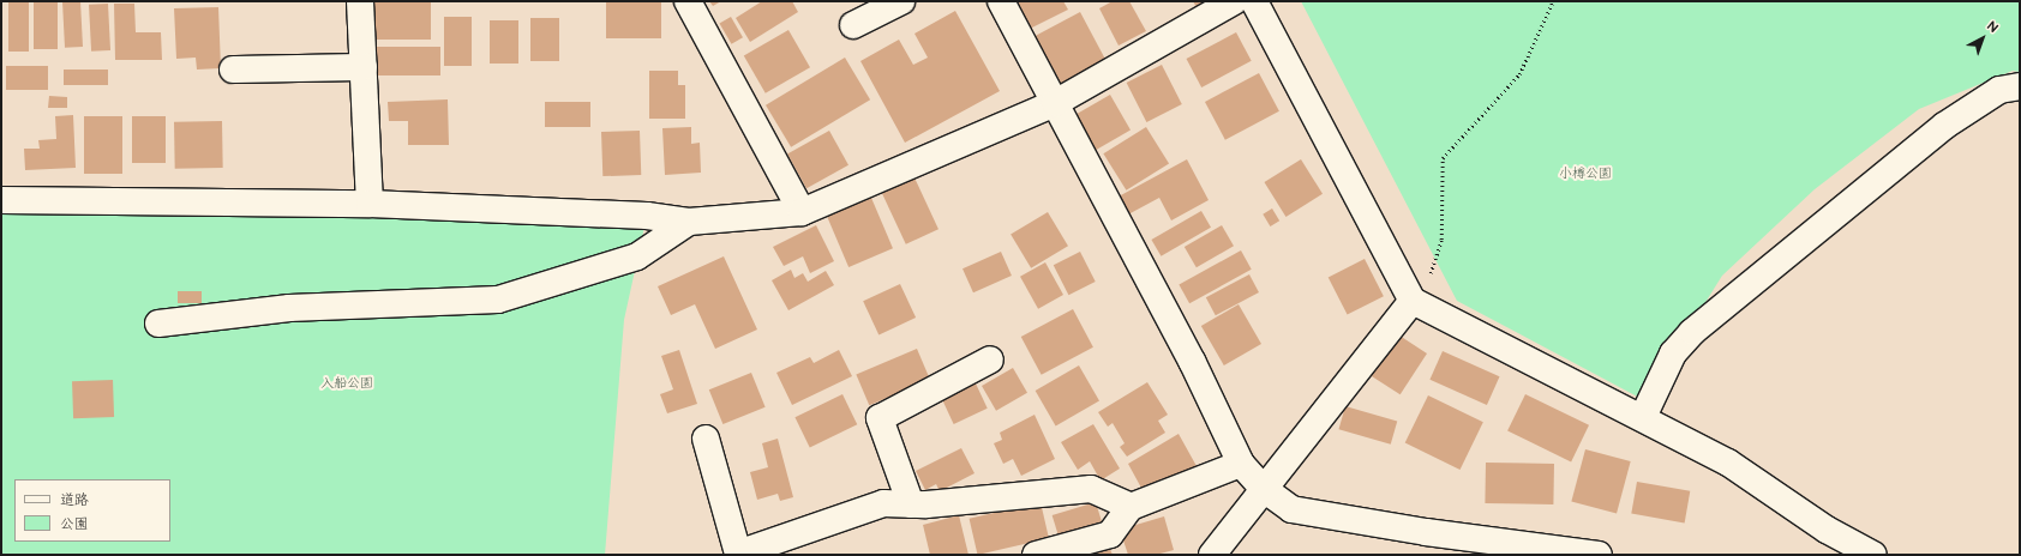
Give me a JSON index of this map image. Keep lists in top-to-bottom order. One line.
{"parks":["小樽公園","入船公園"],"legend":["道路","公園"],"north":"top right"}
